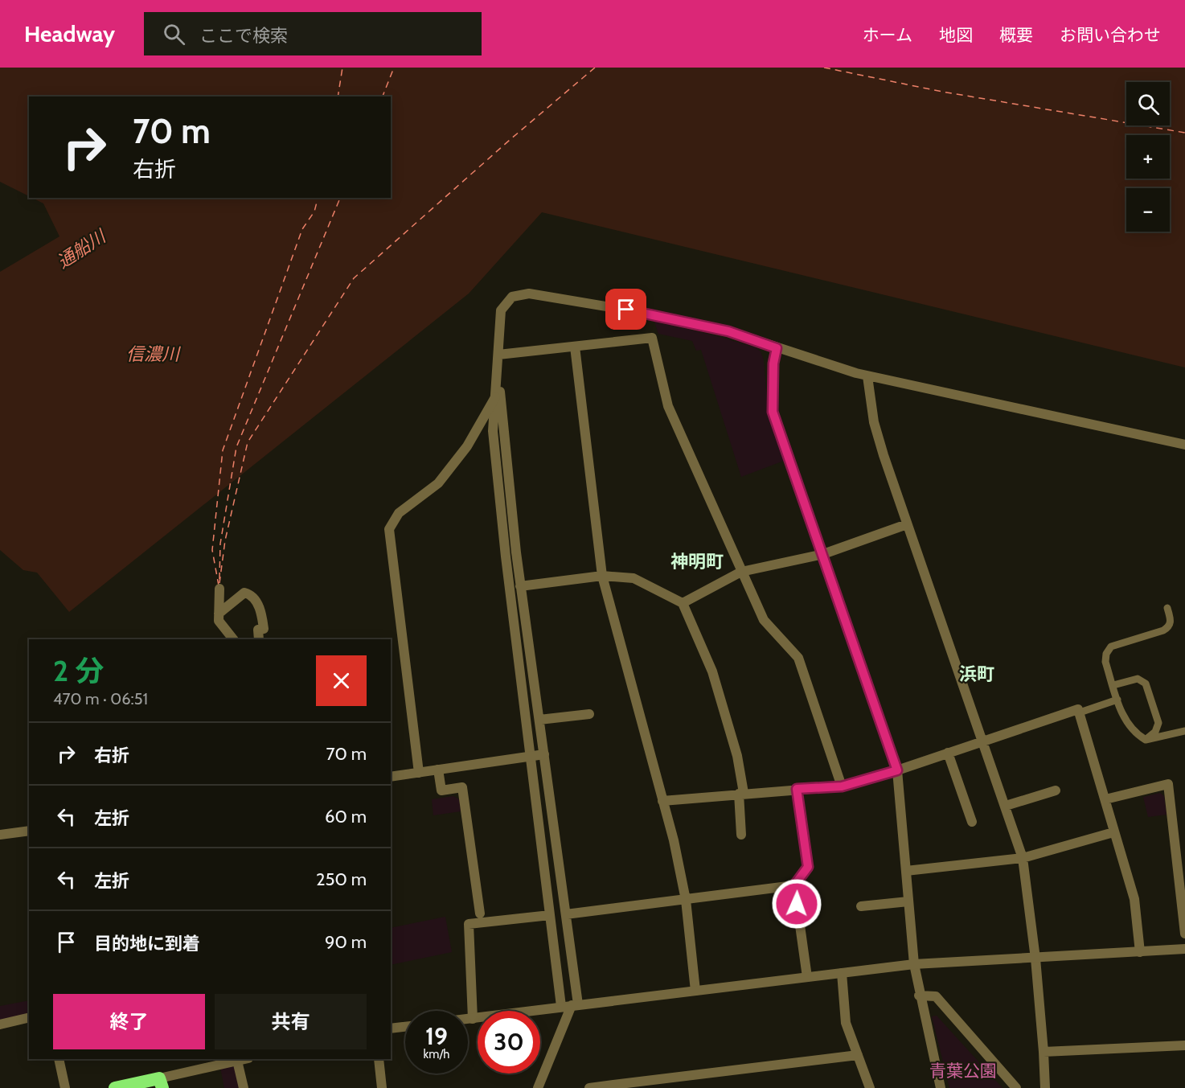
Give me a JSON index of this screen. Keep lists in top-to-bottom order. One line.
{"districts":["神明町","浜町"],"water":["通船川","信濃川"],"parks":["青葉公園"],"page":{"header":"Headway","search":"ここで検索","nav":["ホーム","地図","概要","お問い合わせ"],"map_buttons":["+","−"],"turn":["70 m","右折"],"heading":["2 分","470 m · 06:51"],"list":[{"name":"右折","value":"70 m"},{"name":"左折","value":"60 m"},{"name":"左折","value":"250 m"},{"name":"目的地に到着","value":"90 m"}],"buttons":["終了","共有"],"speed":"19 km/h","limit":"30"}}
